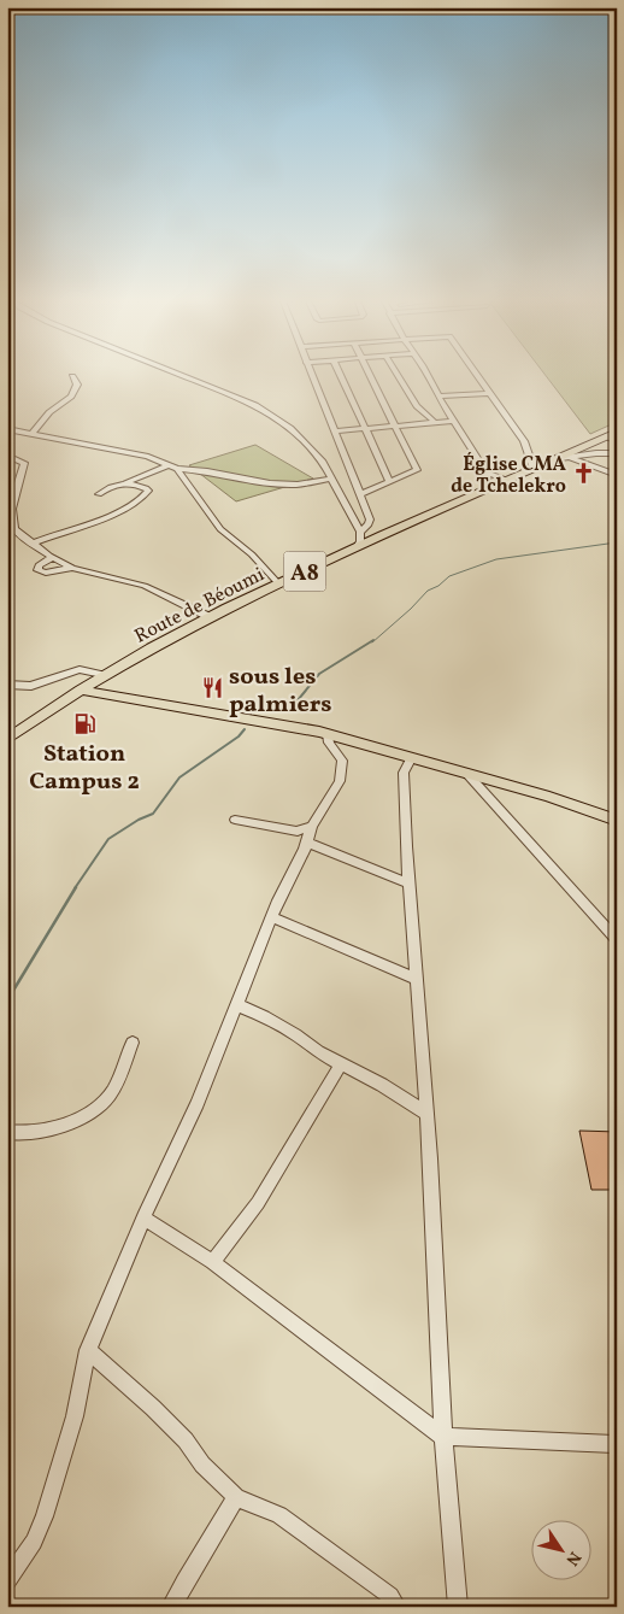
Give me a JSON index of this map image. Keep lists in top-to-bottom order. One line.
{"streets":{"main road":["A8","Route de Béoumi"]},"places":{"church":["Église CMA de Tchelekro"],"restaurant":["sous les palmiers"],"fuel station":["Station Campus 2"]},"north":"bottom right"}
